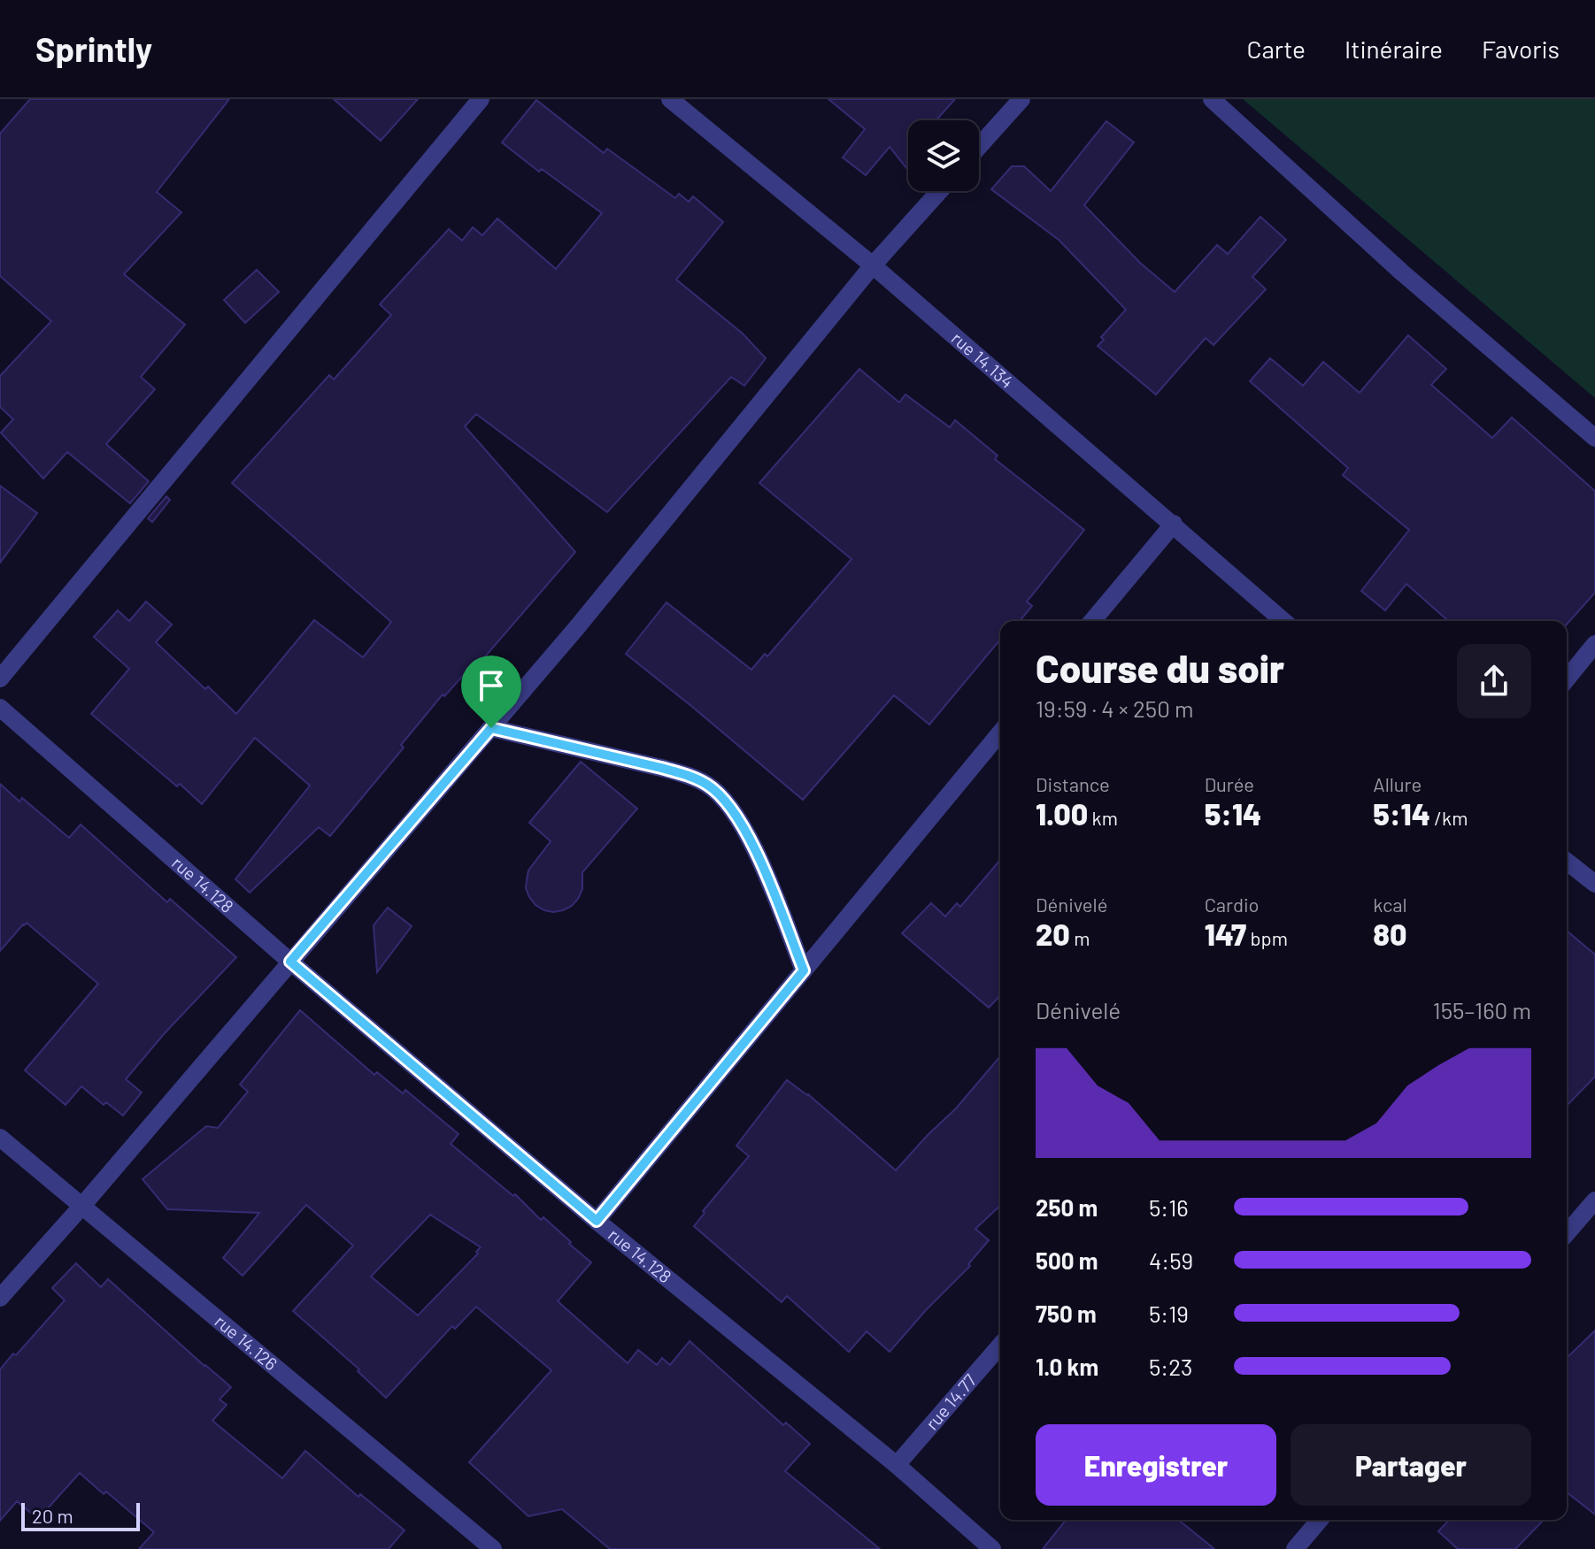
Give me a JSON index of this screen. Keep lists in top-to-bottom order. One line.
{"streets":{"street":["rue 14.134","rue 14.128","rue 14.126","rue 14.77"]},"crossings":[["rue 14.128","rue 14.77"]],"scale_bar":"20 m","page":{"header":"Sprintly","nav":["Carte","Itinéraire","Favoris"],"heading":["Course du soir","19:59 · 4 × 250 m"],"stats":[["Distance","1.00 km"],["Durée","5:14"],["Allure","5:14 /km"],["Dénivelé","20 m"],["Cardio","147 bpm"],["kcal","80"]],"chart":["Dénivelé","155–160 m"],"list":[{"name":"250 m","note":"5:16"},{"name":"500 m","note":"4:59"},{"name":"750 m","note":"5:19"},{"name":"1.0 km","note":"5:23"}],"buttons":["Enregistrer","Partager"],"scale":"20 m"}}
